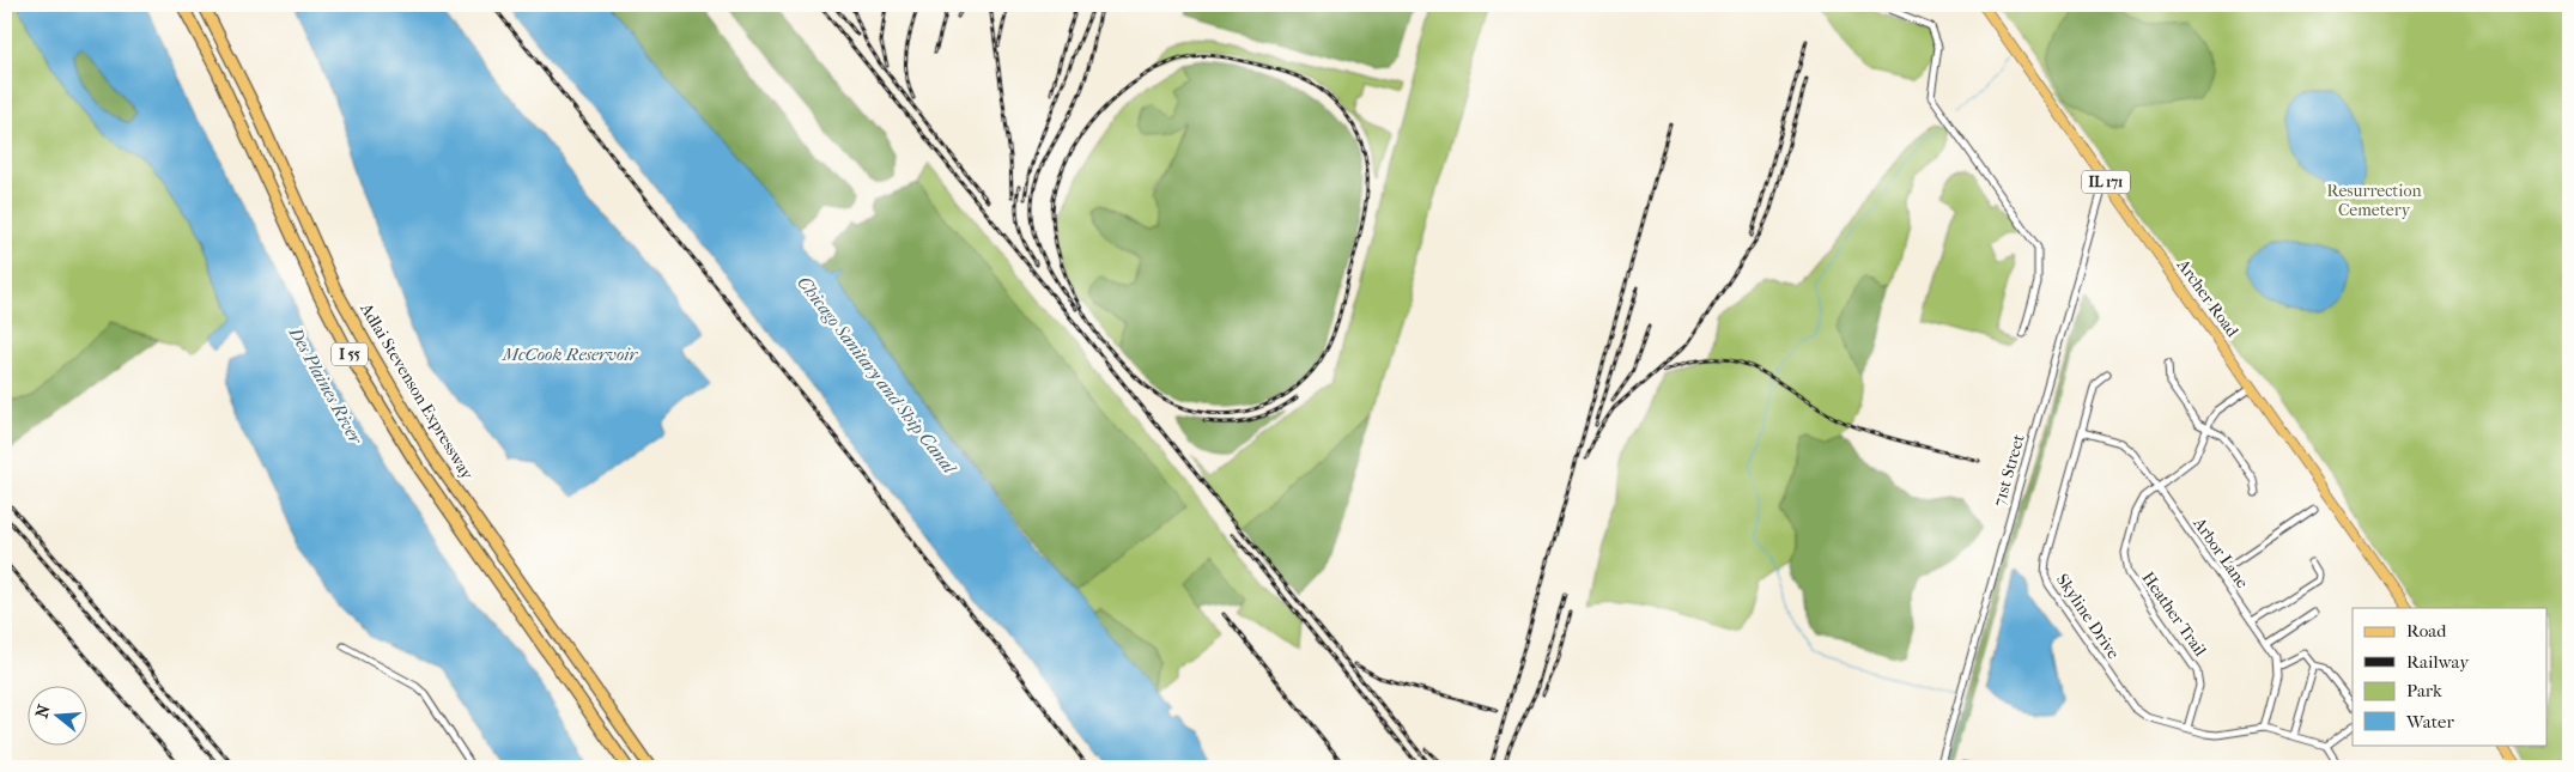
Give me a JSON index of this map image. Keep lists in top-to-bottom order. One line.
{"streets":{"highway":["I 55","Adlai Stevenson Expressway"],"main road":["IL 171","Archer Road"],"street":["71st Street","Arbor Lane","Heather Trail","Skyline Drive"]},"crossings":[["Archer Road","71st Street"],["Archer Road","Heather Trail"],["Arbor Lane","Heather Trail"],["Arbor Lane","Skyline Drive"],["Heather Trail","Skyline Drive"]],"water":["McCook Reservoir","Chicago Sanitary and Ship Canal","Des Plaines River"],"parks":["Resurrection Cemetery"],"legend":["Road","Railway","Park","Water"],"north":"left"}
